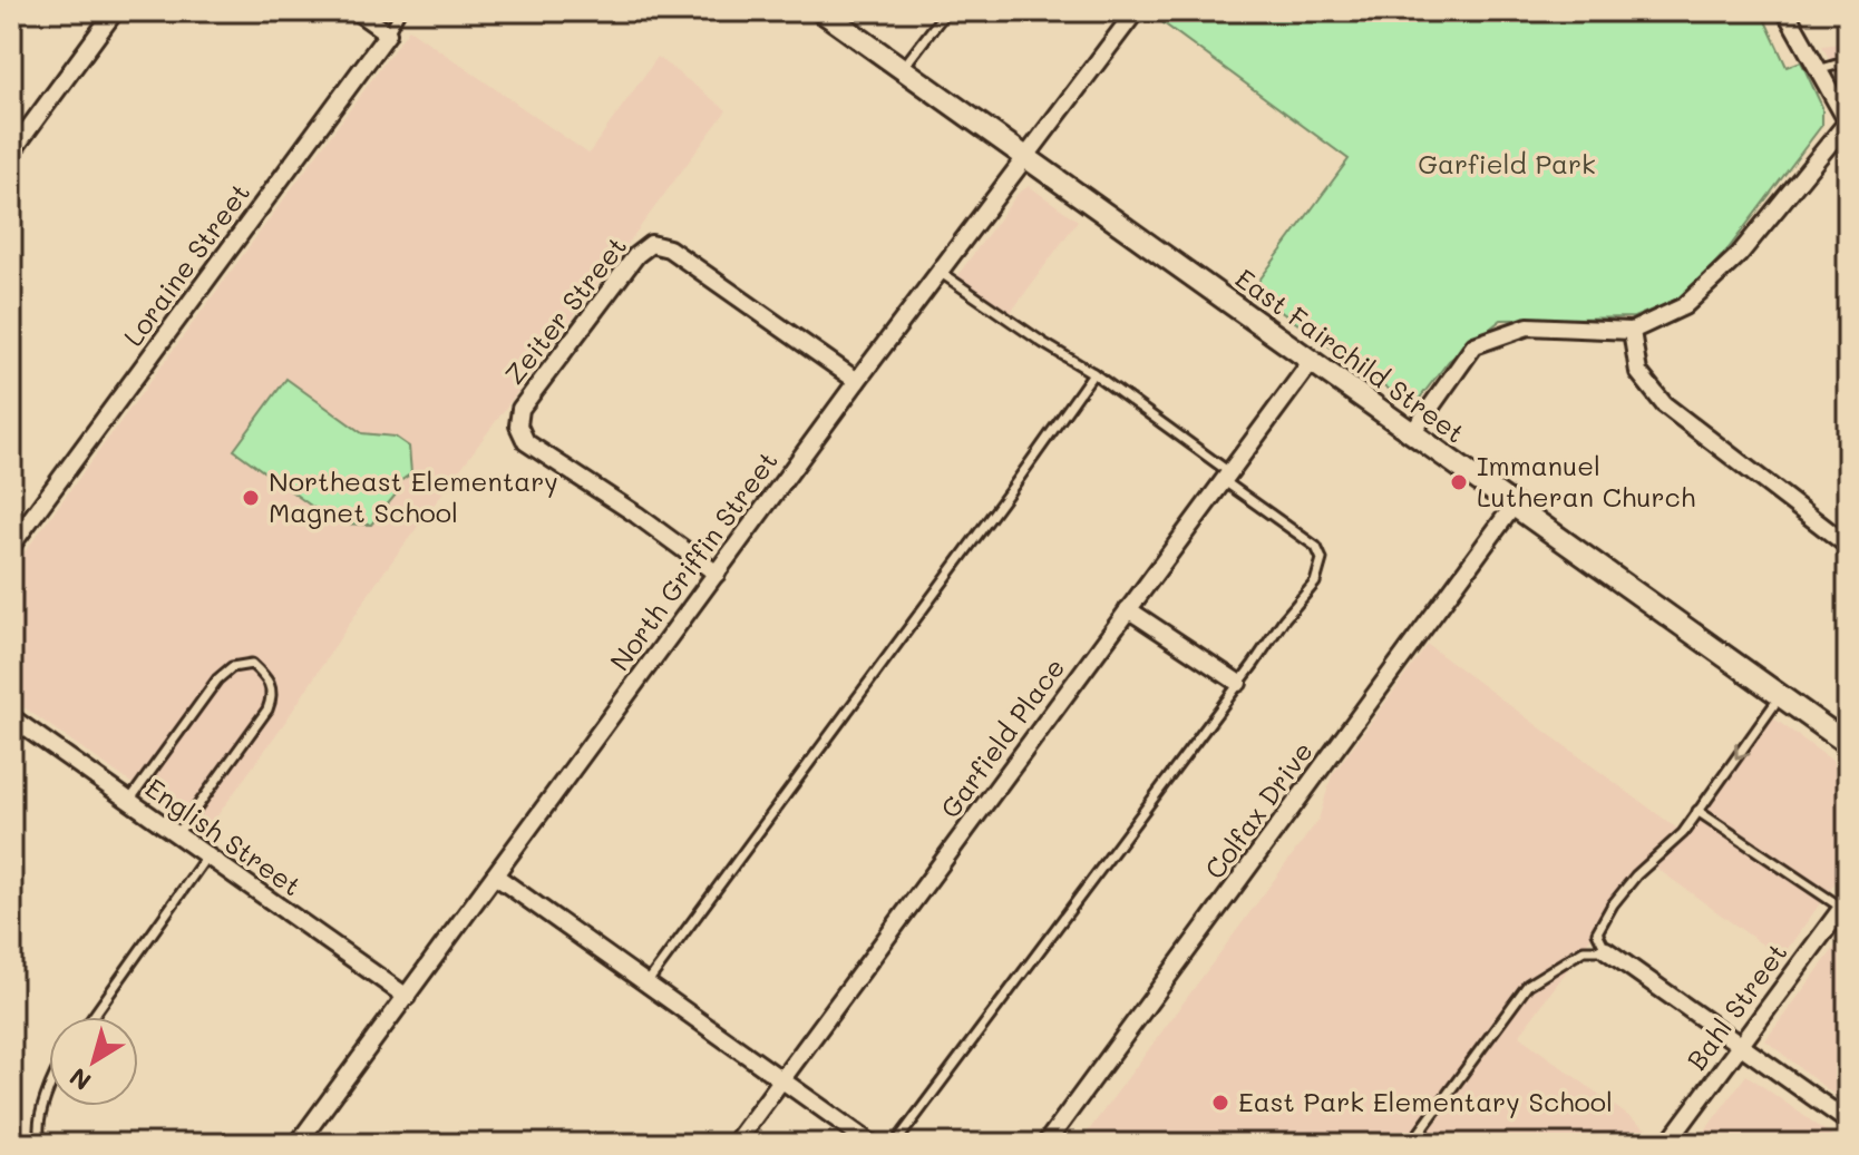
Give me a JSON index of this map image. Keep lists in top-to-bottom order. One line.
{"streets":{"street":["Loraine Street","Zeiter Street","East Fairchild Street","North Griffin Street","Garfield Place","Colfax Drive","English Street","Bahl Street"]},"crossings":[["Zeiter Street","North Griffin Street"],["East Fairchild Street","North Griffin Street"],["East Fairchild Street","Garfield Place"],["East Fairchild Street","Colfax Drive"],["North Griffin Street","English Street"]],"parks":["Garfield Park"],"places":["Immanuel Lutheran Church","Northeast Elementary Magnet School","East Park Elementary School"],"north":"bottom left"}
